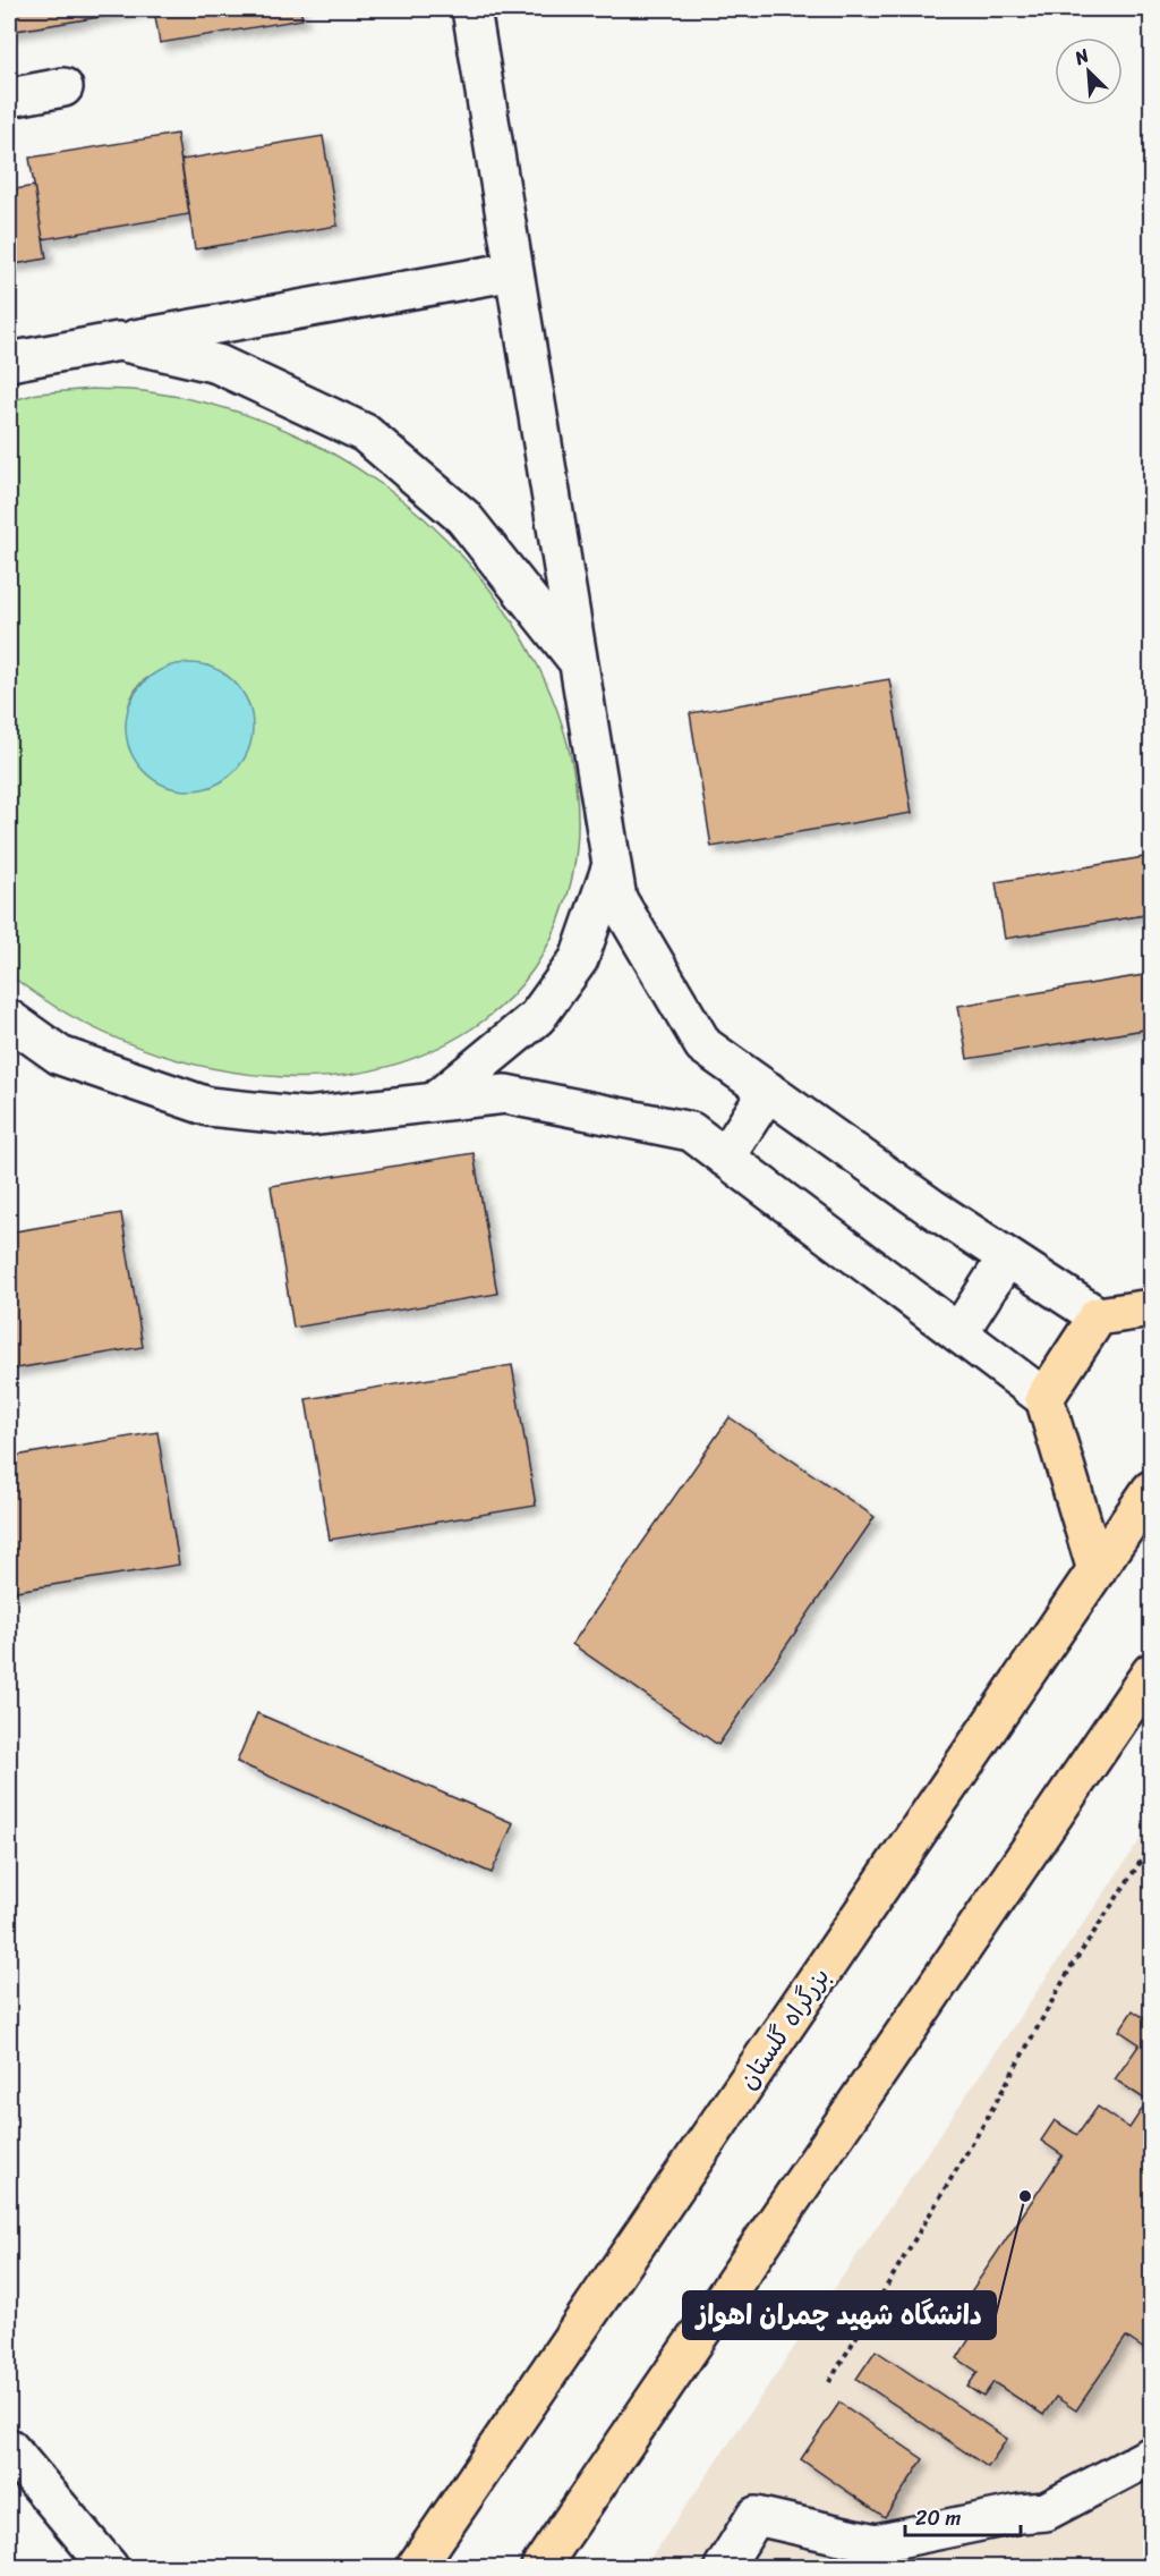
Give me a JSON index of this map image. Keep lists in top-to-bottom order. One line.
{"streets":{"highway":["بزرگراه گلستان"]},"places":["دانشگاه شهید چمران اهواز"],"scale_bar":"20 m","north":"top left"}
